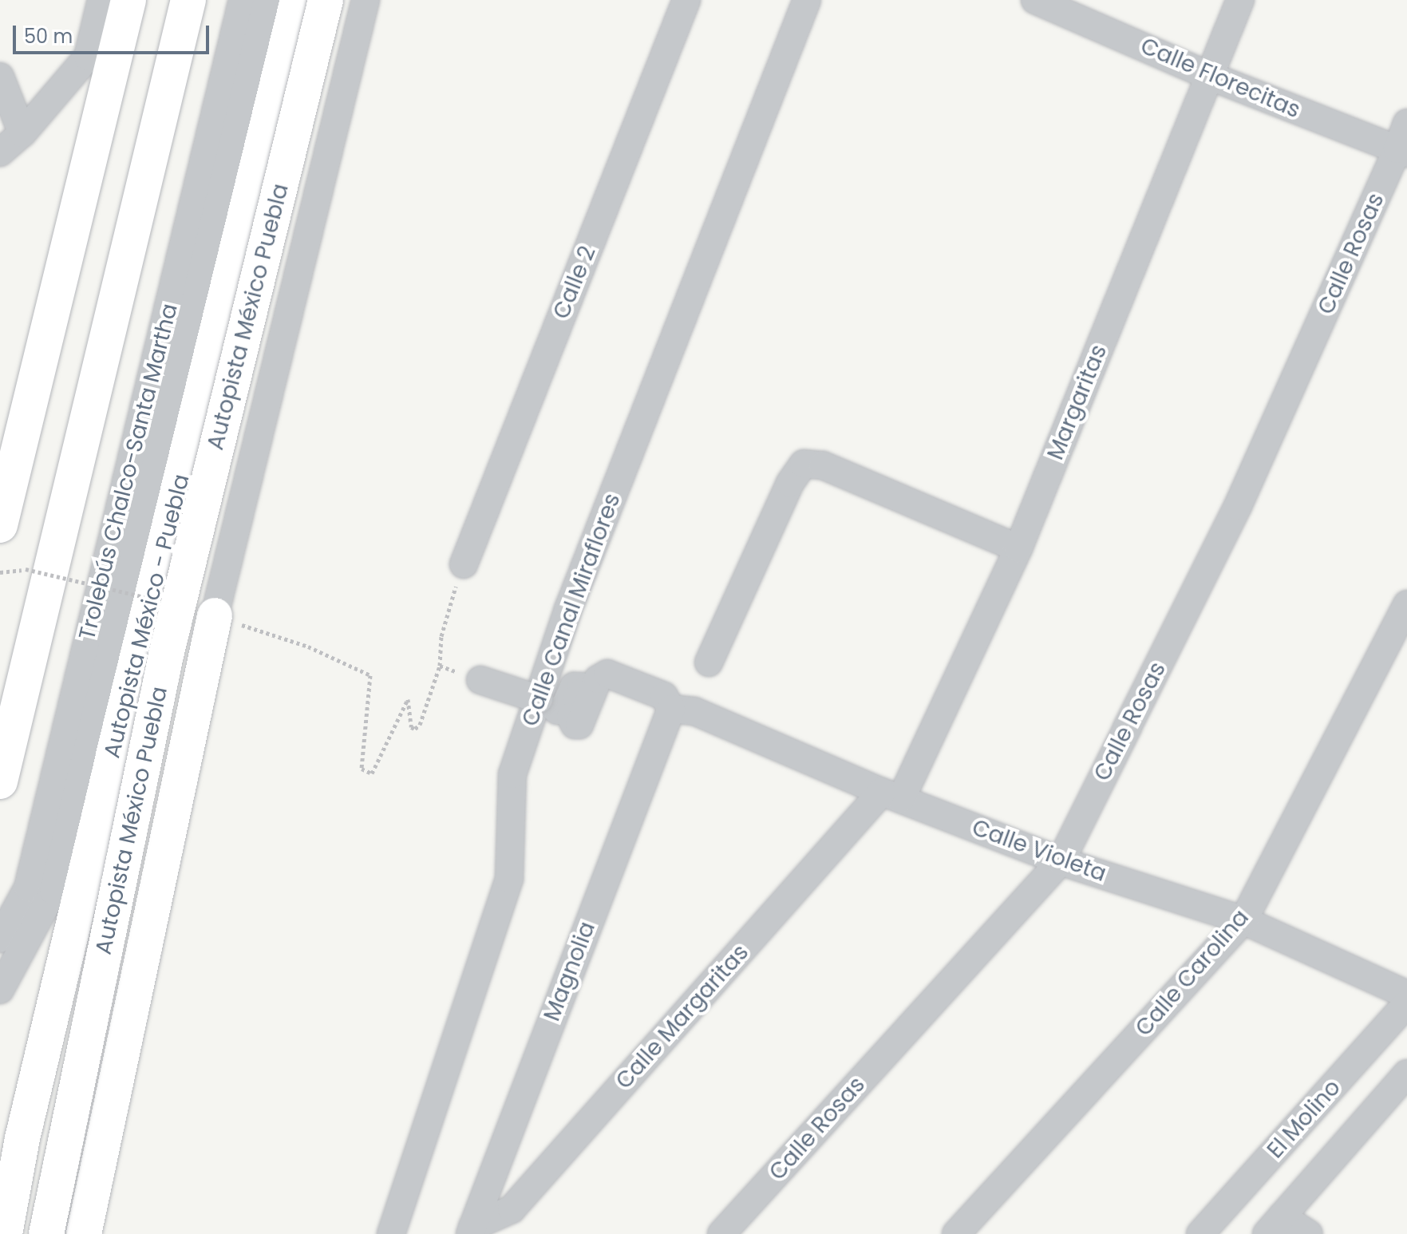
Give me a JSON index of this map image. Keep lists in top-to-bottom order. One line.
{"streets":{"highway":["Autopista México Puebla","Autopista México - Puebla"],"street":["Calle Florecitas","Calle Rosas","Calle 2","Margaritas","Trolebús Chalco-Santa Martha","Calle Canal Miraflores","Calle Violeta","Magnolia","Calle Carolina","Calle Margaritas","El Molino"]},"crossings":[["Calle Florecitas","Calle Rosas"],["Calle Florecitas","Margaritas"],["Calle Rosas","Calle Violeta"],["Margaritas","Calle Violeta"],["Margaritas","Calle Margaritas"],["Calle Violeta","Magnolia"],["Calle Violeta","Calle Carolina"],["Calle Violeta","Calle Margaritas"],["Magnolia","Calle Margaritas"]],"scale_bar":"50 m"}
